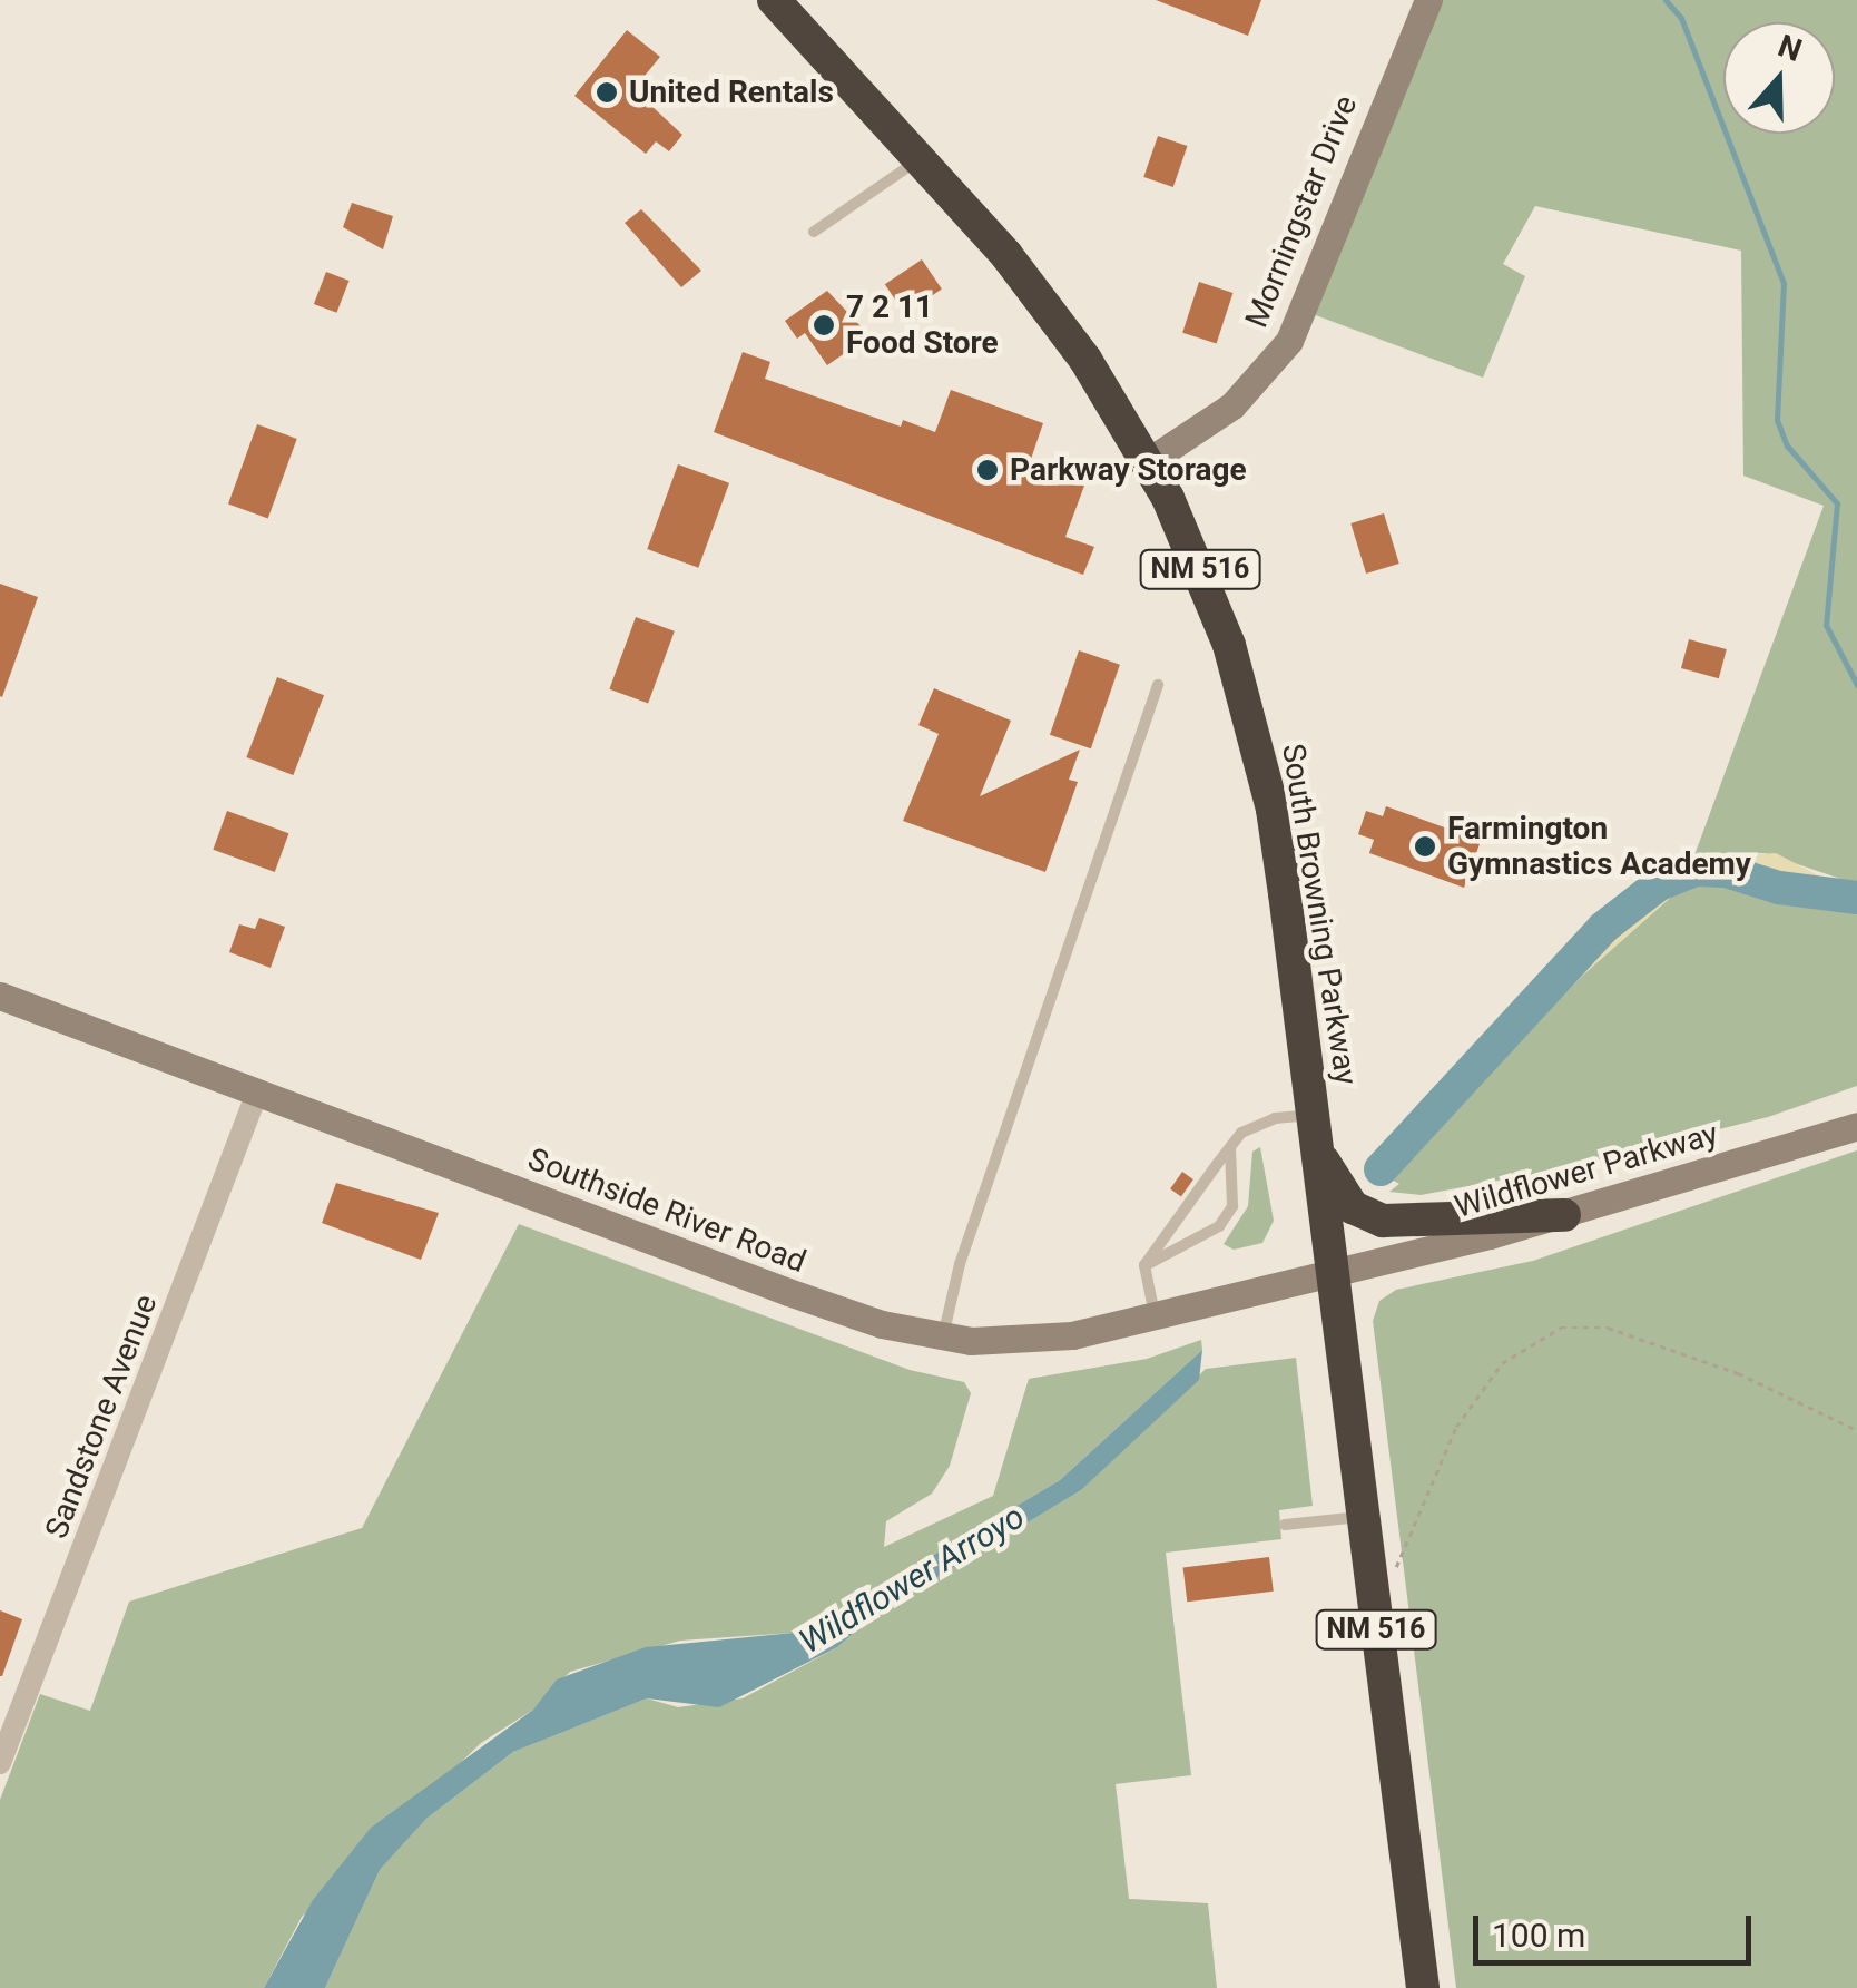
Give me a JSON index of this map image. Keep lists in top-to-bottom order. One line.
{"streets":{"highway":["NM 516","South Browning Parkway"],"main road":["Morningstar Drive","Wildflower Parkway","Southside River Road"],"street":["Sandstone Avenue"]},"crossings":[["Morningstar Drive","South Browning Parkway"],["South Browning Parkway","Wildflower Parkway"],["South Browning Parkway","Southside River Road"],["Wildflower Parkway","Southside River Road"],["Southside River Road","Sandstone Avenue"]],"water":["Wildflower Arroyo"],"places":["United Rentals","7 2 11 Food Store","Parkway Storage","Farmington Gymnastics Academy"],"scale_bar":"100 m","north":"top"}
